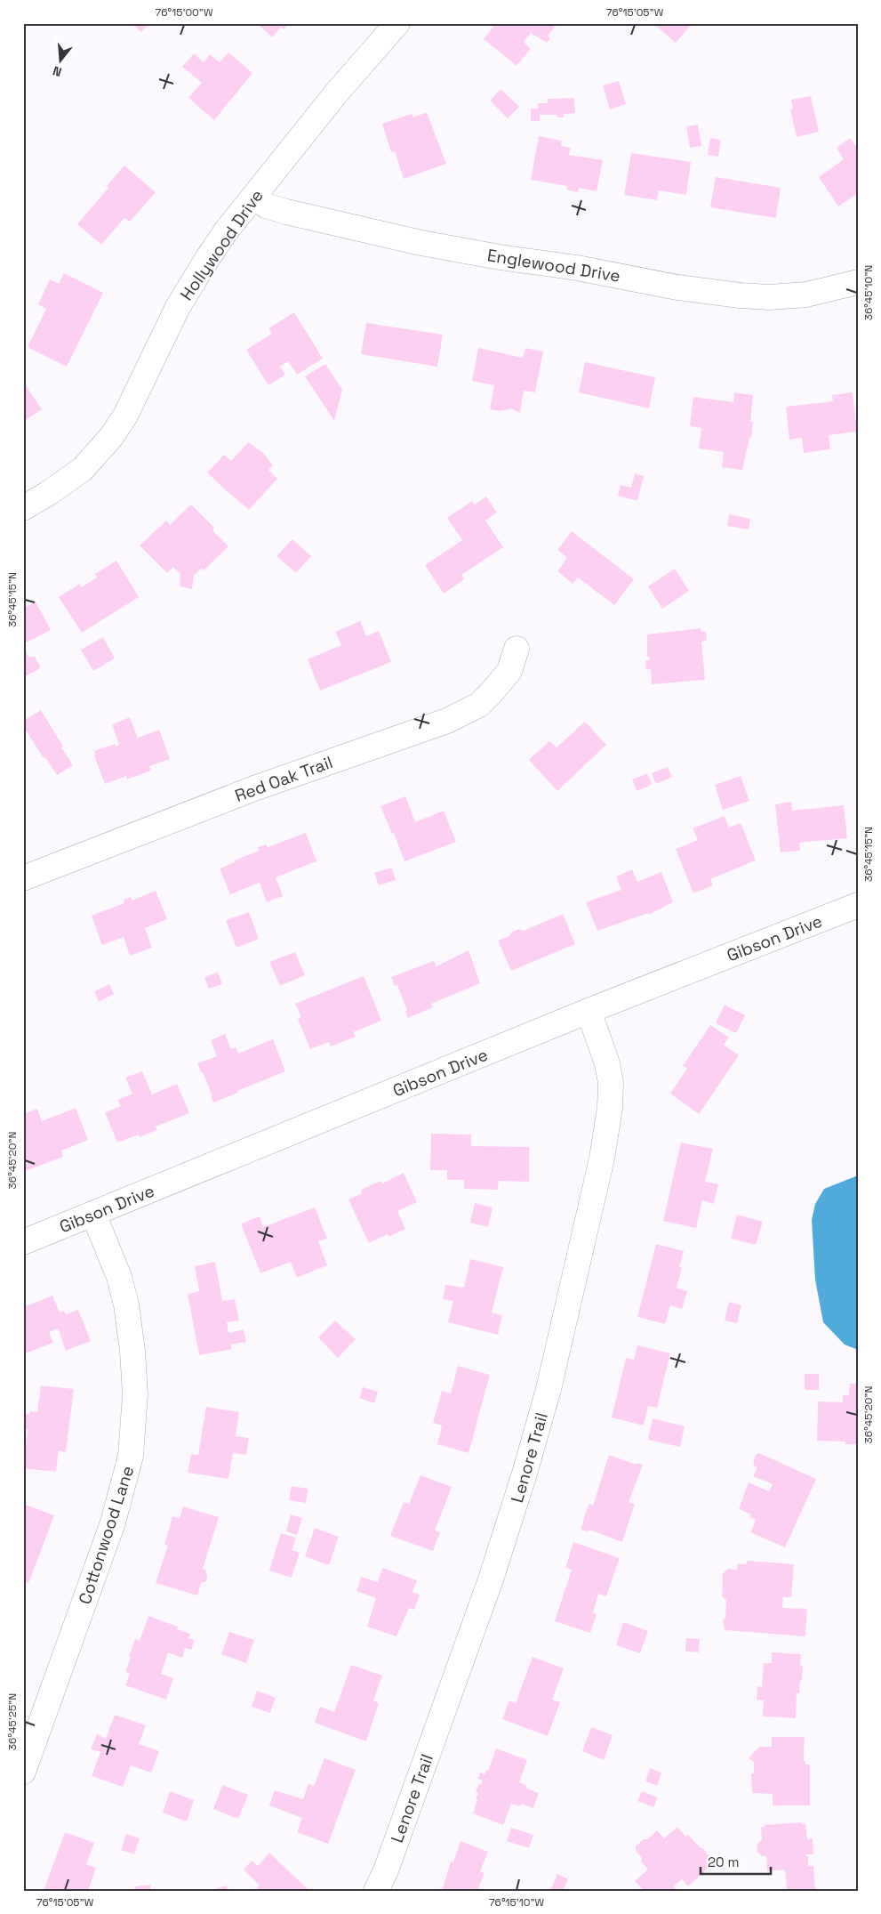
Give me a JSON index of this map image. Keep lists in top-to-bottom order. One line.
{"streets":{"street":["Hollywood Drive","Englewood Drive","Red Oak Trail","Gibson Drive","Lenore Trail","Cottonwood Lane"]},"crossings":[["Hollywood Drive","Englewood Drive"],["Gibson Drive","Lenore Trail"],["Gibson Drive","Cottonwood Lane"]],"scale_bar":"20 m","north":"bottom","coordinates":["76°15'00\"W","76°15'05\"W","36°45'10\"N","36°45'15\"N","36°45'20\"N","36°45'25\"N","76°15'10\"W"]}
